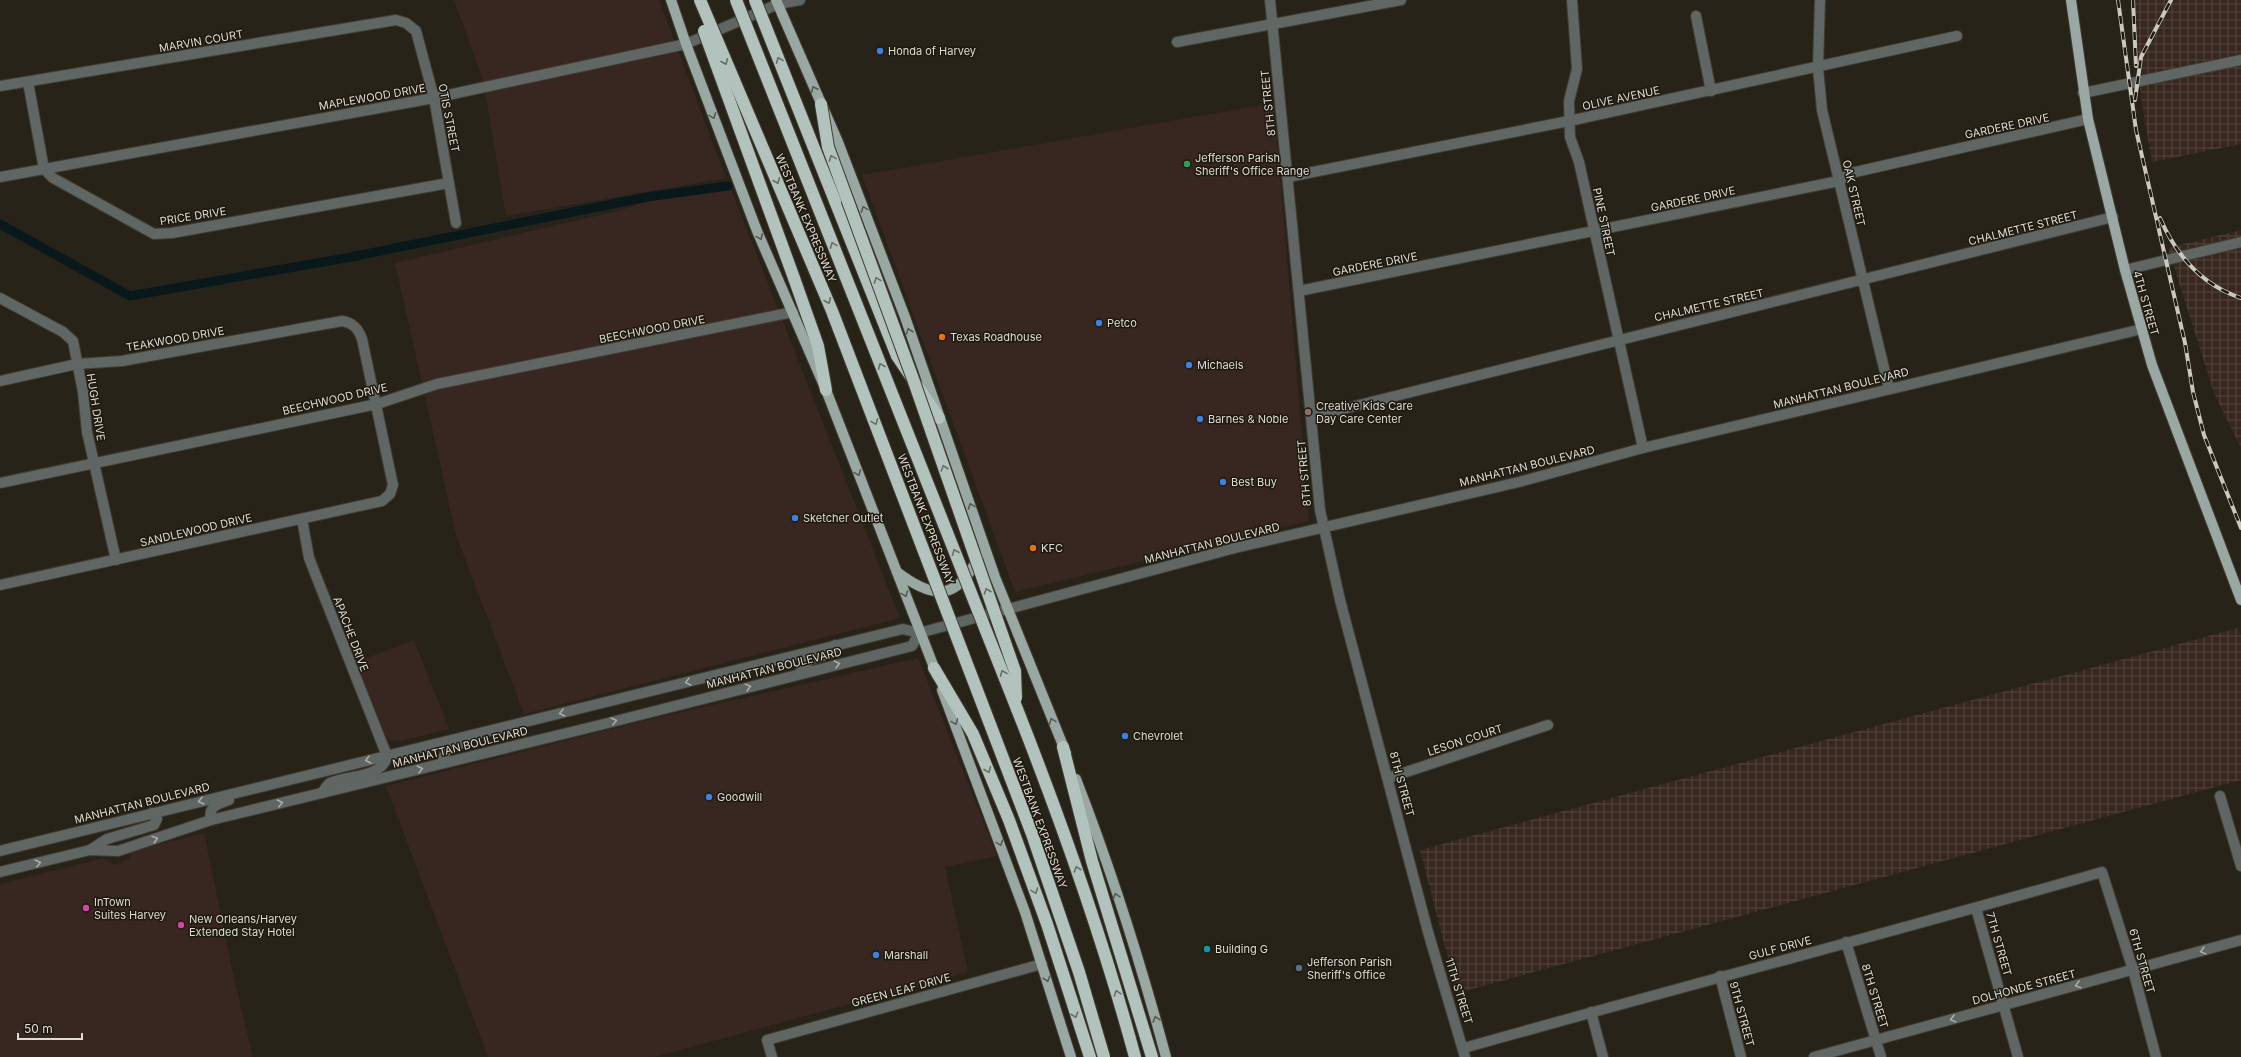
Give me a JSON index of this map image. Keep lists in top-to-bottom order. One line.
{"streets":{"highway":["WESTBANK EXPRESSWAY"],"main road":["4TH STREET"],"street":["MARVIN COURT","MAPLEWOOD DRIVE","OLIVE AVENUE","8TH STREET","OTIS STREET","GARDERE DRIVE","OAK STREET","PRICE DRIVE","PINE STREET","CHALMETTE STREET","BEECHWOOD DRIVE","TEAKWOOD DRIVE","MANHATTAN BOULEVARD","HUGH DRIVE","SANDLEWOOD DRIVE","APACHE DRIVE","LESON COURT","7TH STREET","GULF DRIVE","6TH STREET","DOLHONDE STREET","GREEN LEAF DRIVE","11TH STREET","9TH STREET"]},"crossings":[["MARVIN COURT","OTIS STREET"],["MAPLEWOOD DRIVE","OTIS STREET"],["MAPLEWOOD DRIVE","PRICE DRIVE"],["OLIVE AVENUE","8TH STREET"],["OLIVE AVENUE","OAK STREET"],["OLIVE AVENUE","PINE STREET"],["8TH STREET","GARDERE DRIVE"],["8TH STREET","CHALMETTE STREET"],["8TH STREET","MANHATTAN BOULEVARD"],["8TH STREET","LESON COURT"],["8TH STREET","GULF DRIVE"],["8TH STREET","DOLHONDE STREET"],["8TH STREET","11TH STREET"],["OTIS STREET","PRICE DRIVE"],["GARDERE DRIVE","OAK STREET"],["GARDERE DRIVE","PINE STREET"],["GARDERE DRIVE","4TH STREET"],["OAK STREET","CHALMETTE STREET"],["OAK STREET","MANHATTAN BOULEVARD"],["PINE STREET","CHALMETTE STREET"],["PINE STREET","MANHATTAN BOULEVARD"],["CHALMETTE STREET","4TH STREET"],["4TH STREET","MANHATTAN BOULEVARD"],["BEECHWOOD DRIVE","TEAKWOOD DRIVE"],["BEECHWOOD DRIVE","HUGH DRIVE"],["BEECHWOOD DRIVE","SANDLEWOOD DRIVE"],["TEAKWOOD DRIVE","HUGH DRIVE"],["TEAKWOOD DRIVE","SANDLEWOOD DRIVE"],["MANHATTAN BOULEVARD","APACHE DRIVE"],["HUGH DRIVE","SANDLEWOOD DRIVE"],["SANDLEWOOD DRIVE","APACHE DRIVE"],["7TH STREET","GULF DRIVE"],["7TH STREET","DOLHONDE STREET"],["GULF DRIVE","6TH STREET"],["GULF DRIVE","11TH STREET"],["GULF DRIVE","9TH STREET"],["6TH STREET","DOLHONDE STREET"]],"one_way":["DOLHONDE STREET"],"places":["Honda of Harvey","Jefferson Parish Sheriff's Office Range","Petco","Texas Roadhouse","Michaels","Creative Kids Care Day Care Center","Barnes & Noble","Best Buy","Sketcher Outlet","KFC","Chevrolet","Goodwill","InTown Suites Harvey","New Orleans/Harvey Extended Stay Hotel","Building G","Marshall","Jefferson Parish Sheriff's Office"],"scale_bar":"50 m"}
